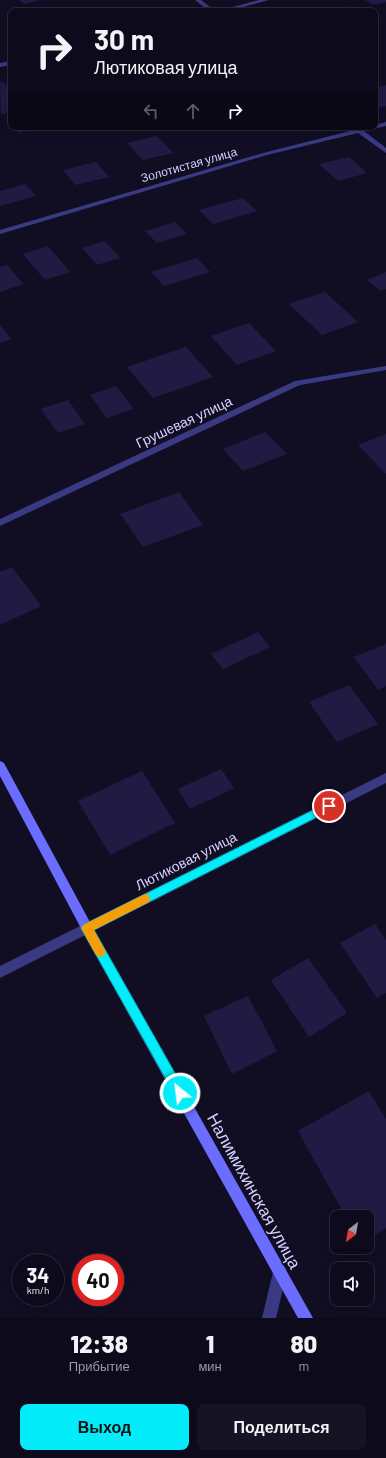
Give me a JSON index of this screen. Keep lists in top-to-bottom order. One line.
{"streets":{"street":["Золотистая улица","Грушевая улица","Лютиковая улица","Налимихинская улица"]},"crossings":[["Лютиковая улица","Налимихинская улица"]],"north":"bottom left","page":{"turn":["30 m","Лютиковая улица"],"speed":"34 km/h","limit":"40","eta":["12:38","Прибытие","1","мин","80","m"],"buttons":["Выход","Поделиться"]}}
